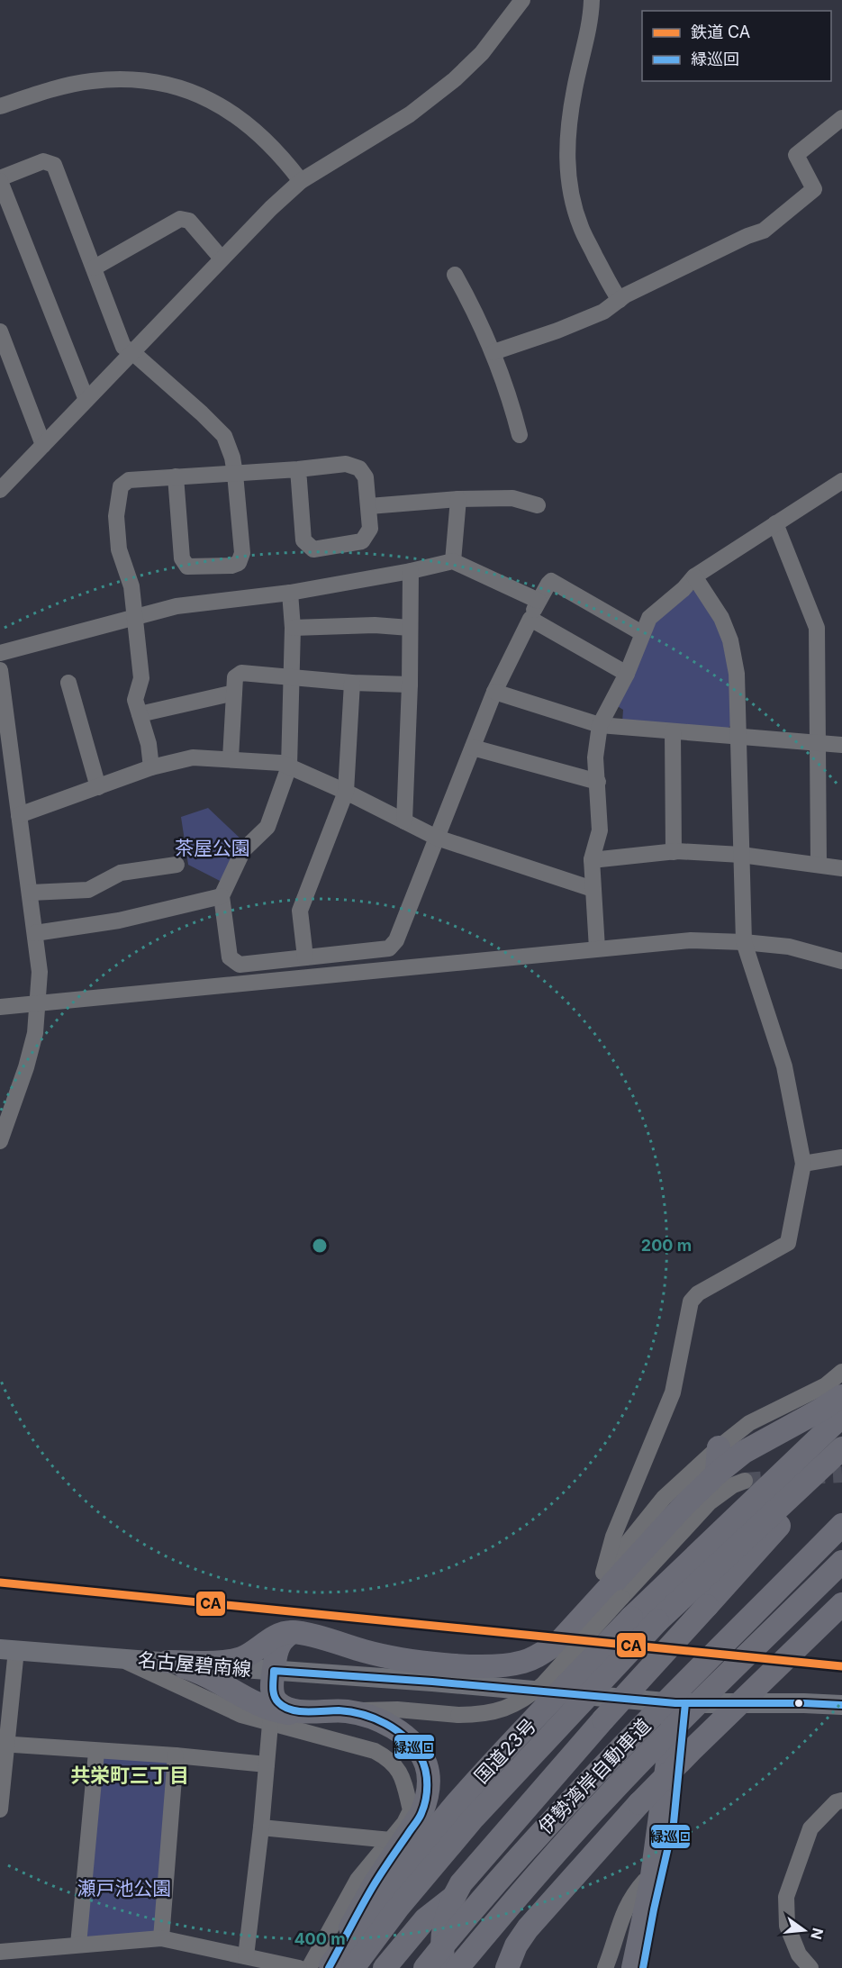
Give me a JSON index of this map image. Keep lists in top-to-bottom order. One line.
{"streets":{"highway":["国道23号","伊勢湾岸自動車道"],"main road":["名古屋碧南線"]},"districts":["共栄町三丁目"],"parks":["茶屋公園","瀬戸池公園"],"lines":["rail line CA","transit line 緑巡回"],"legend":["鉄道 CA","緑巡回"],"north":"right","rings":["200 m","400 m"]}
